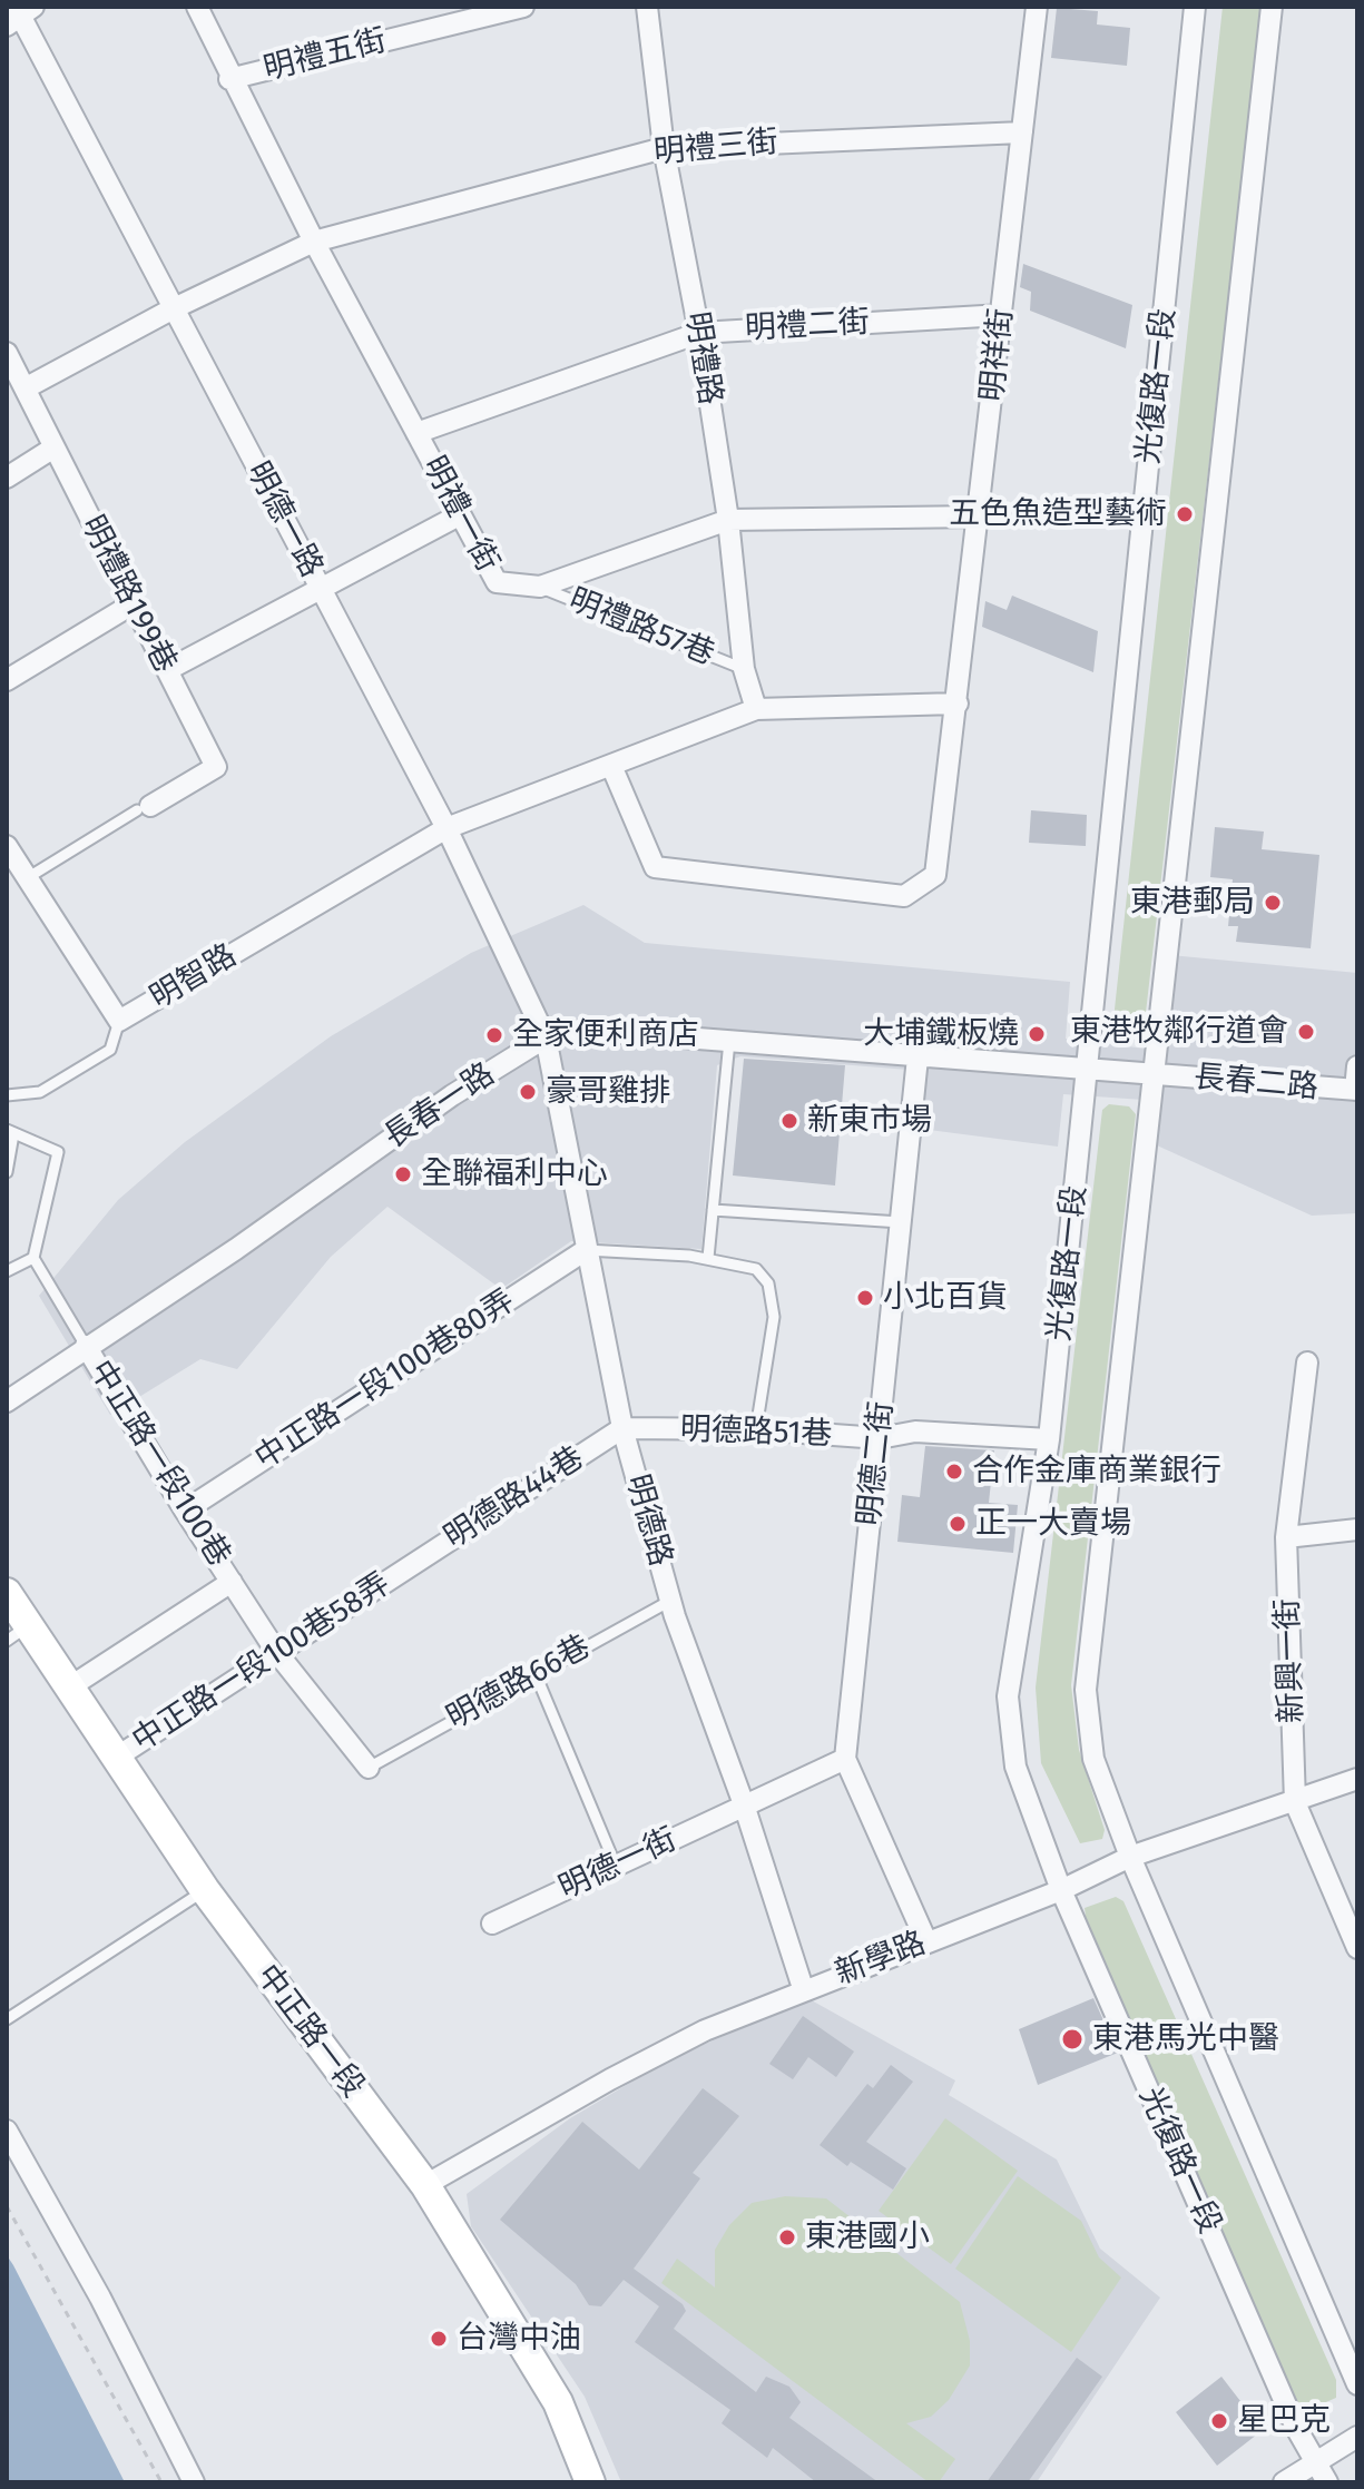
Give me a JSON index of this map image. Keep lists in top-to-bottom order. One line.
{"streets":{"main road":["中正路一段"],"street":["明禮五街","明禮三街","明禮二街","明祥街","明禮路","光復路一段","明禮一街","明德一路","明禮路199巷","明智路","長春二路","長春一路","中正路一段100巷80弄","明德路51巷","中正路一段100巷","明德二街","明德路44巷","明德路","新興一街","中正路一段100巷58弄","明德一街","新學路"],"lane":["明禮路57巷","明德路66巷"]},"crossings":[["明禮五街","明禮一街"],["明禮三街","明祥街"],["明禮三街","明禮路"],["明禮三街","明禮一街"],["明禮三街","明德一路"],["明禮三街","明禮路199巷"],["明禮二街","明祥街"],["明禮二街","明禮路"],["明禮二街","明禮一街"],["明祥街","明禮一街"],["明禮路","明禮一街"],["明禮路","明禮路57巷"],["光復路一段","長春二路"],["光復路一段","長春一路"],["光復路一段","明德路51巷"],["光復路一段","新學路"],["明禮一街","明禮路57巷"],["明德一路","明智路"],["明德一路","長春一路"],["明德一路","明德路"],["長春二路","長春一路"],["長春一路","中正路一段100巷"],["長春一路","明德二街"],["長春一路","明德路"],["中正路一段100巷80弄","中正路一段100巷"],["中正路一段100巷80弄","明德路"],["明德路51巷","明德二街"],["明德路51巷","明德路44巷"],["明德路51巷","明德路"],["中正路一段100巷","中正路一段100巷58弄"],["中正路一段100巷","明德路66巷"],["中正路一段100巷","中正路一段"],["明德路44巷","明德路"],["明德路44巷","中正路一段100巷58弄"],["明德路","明德路66巷"],["明德路","明德一街"],["明德路","新學路"],["新興一街","新學路"],["中正路一段100巷58弄","中正路一段"],["新學路","中正路一段"]],"places":["五色魚造型藝術","東港郵局","東港牧鄰行道會","大埔鐵板燒","全家便利商店","豪哥雞排","新東市場","全聯福利中心","小北百貨","合作金庫商業銀行","正一大賣場","東港馬光中醫","東港國小","台灣中油","星巴克"]}
